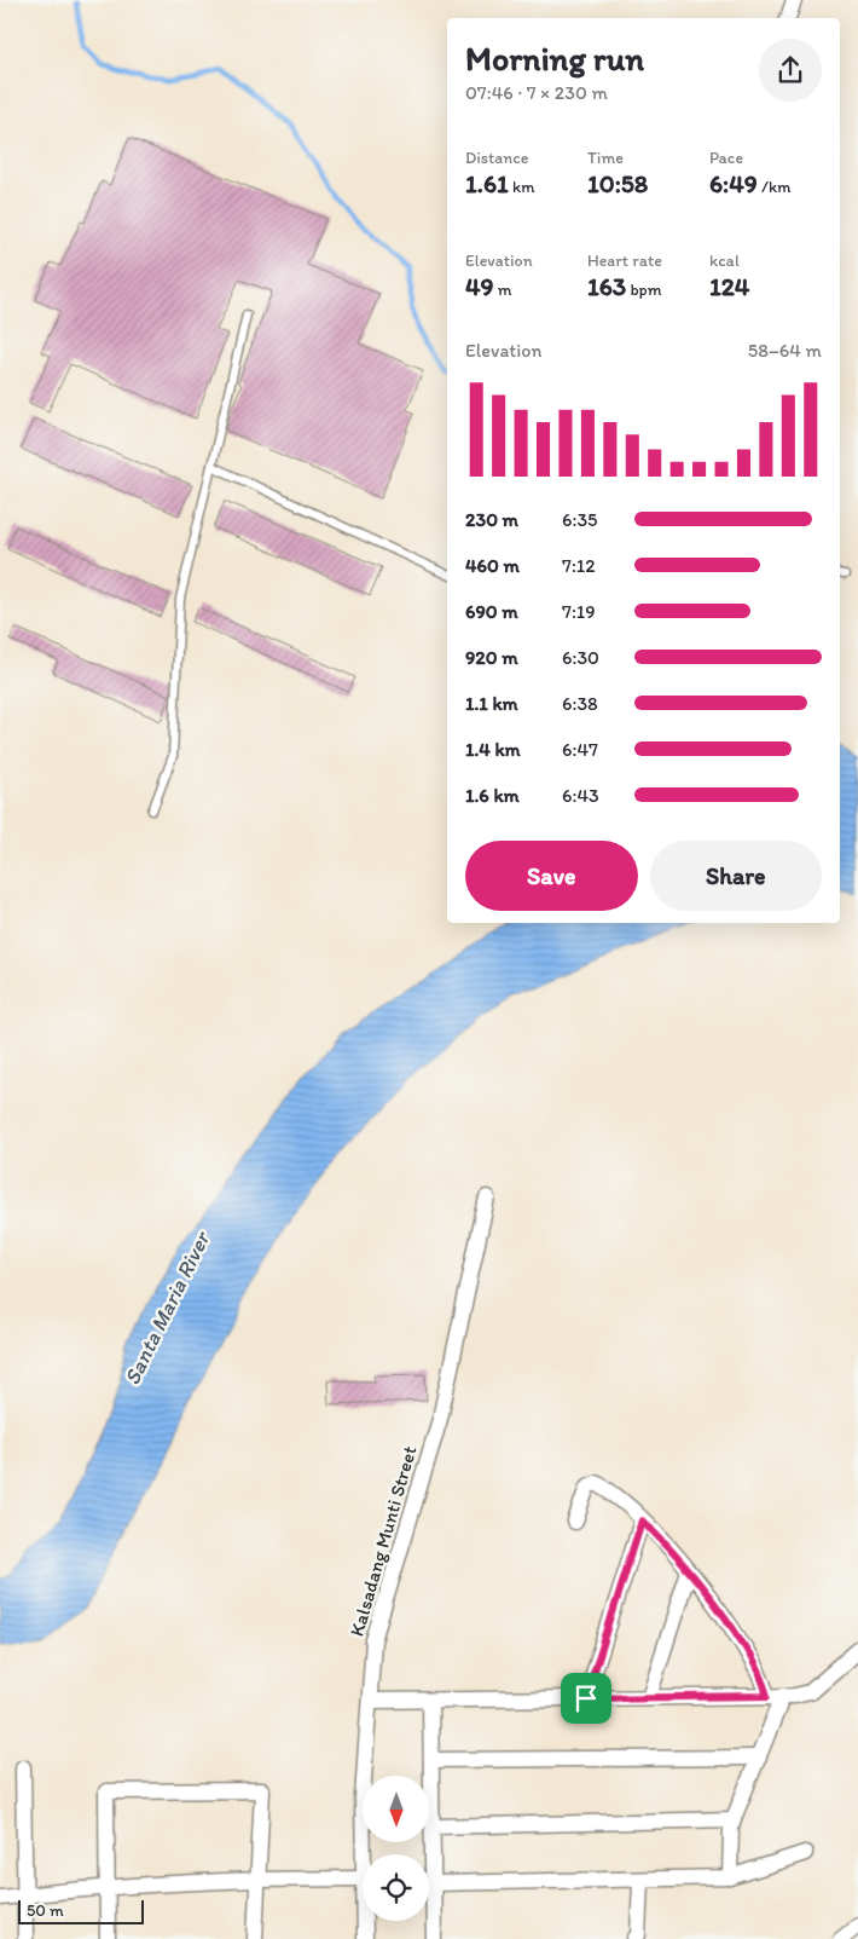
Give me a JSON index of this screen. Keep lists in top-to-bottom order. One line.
{"streets":{"street":["Kalsadang Munti Street"]},"water":["Santa Maria River"],"scale_bar":"50 m","north":"bottom","page":{"heading":["Morning run","07:46 · 7 × 230 m"],"stats":[["Distance","1.61 km"],["Time","10:58"],["Pace","6:49 /km"],["Elevation","49 m"],["Heart rate","163 bpm"],["kcal","124"]],"chart":["Elevation","58–64 m"],"list":[{"name":"230 m","note":"6:35"},{"name":"460 m","note":"7:12"},{"name":"690 m","note":"7:19"},{"name":"920 m","note":"6:30"},{"name":"1.1 km","note":"6:38"},{"name":"1.4 km","note":"6:47"},{"name":"1.6 km","note":"6:43"}],"buttons":["Save","Share"],"scale":"50 m"}}
